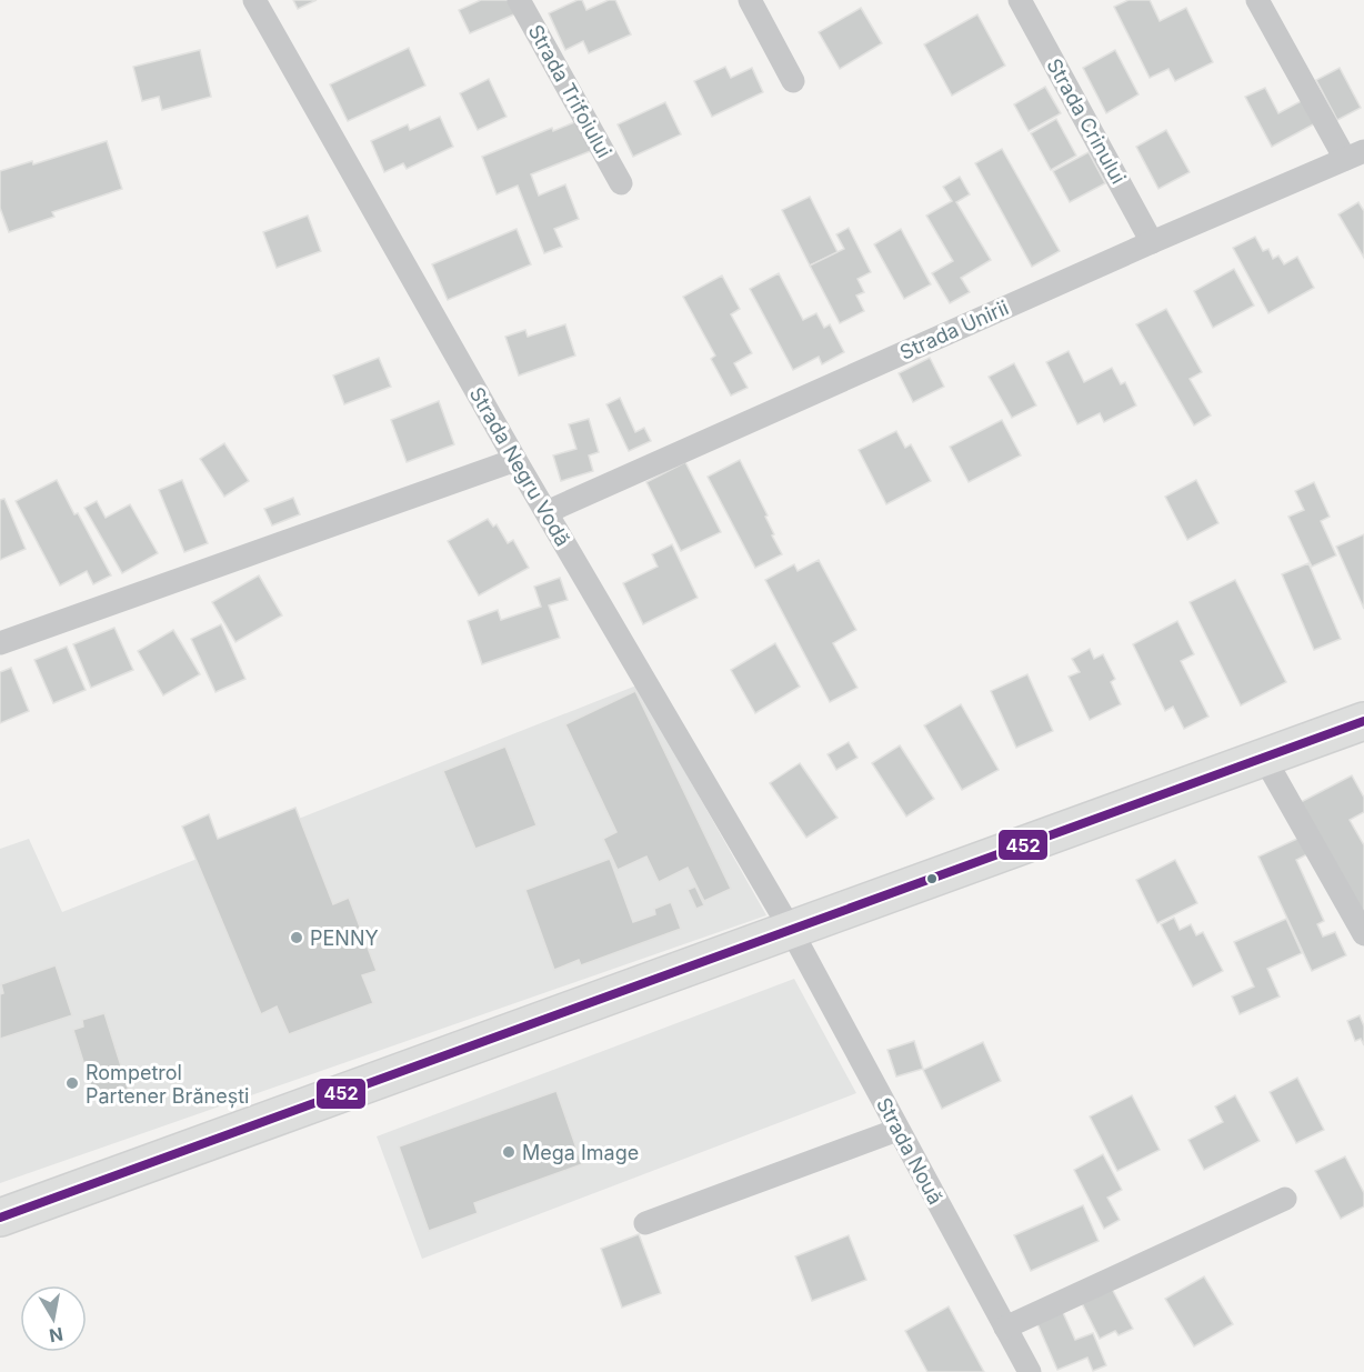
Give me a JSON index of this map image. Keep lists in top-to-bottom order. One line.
{"streets":{"street":["Strada Trifoiului","Strada Crinului","Strada Unirii","Strada Negru Vodă","Strada Nouă"]},"crossings":[["Strada Crinului","Strada Unirii"],["Strada Unirii","Strada Negru Vodă"],["Strada Negru Vodă","Strada Nouă"]],"places":["PENNY","Rompetrol Partener Brănești","Mega Image"],"lines":["transit line 452"],"north":"bottom"}
